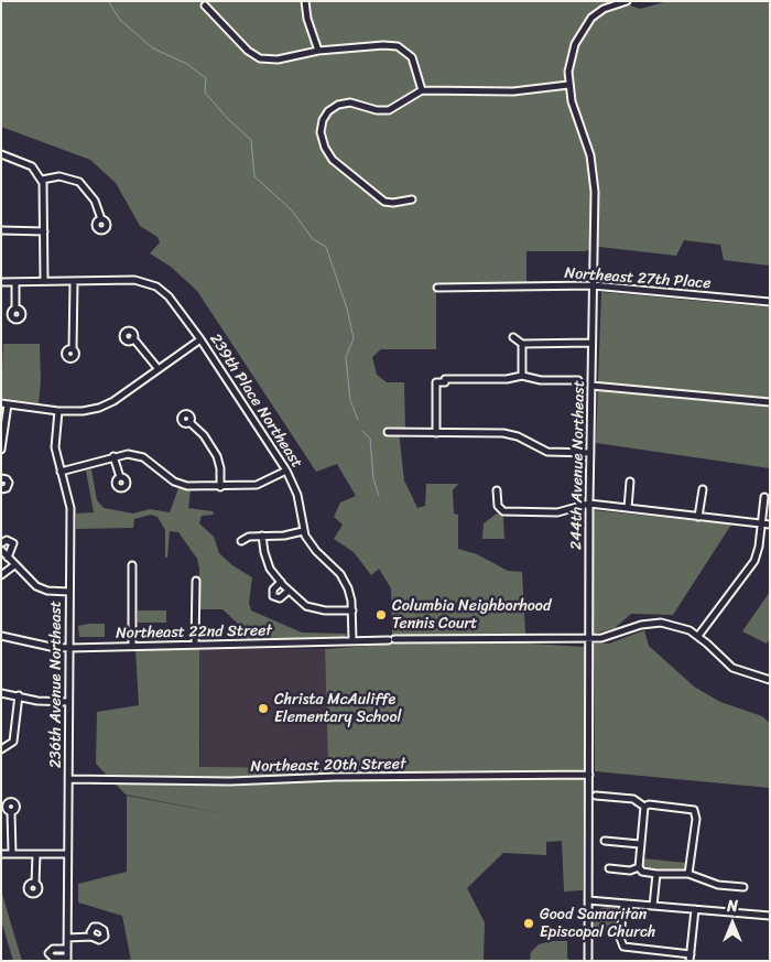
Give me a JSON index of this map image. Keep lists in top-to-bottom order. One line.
{"streets":{"street":["Northeast 27th Place","239th Place Northeast","244th Avenue Northeast","Northeast 22nd Street","236th Avenue Northeast","Northeast 20th Street"]},"crossings":[["Northeast 27th Place","244th Avenue Northeast"],["239th Place Northeast","Northeast 22nd Street"],["244th Avenue Northeast","Northeast 22nd Street"],["244th Avenue Northeast","Northeast 20th Street"],["Northeast 22nd Street","236th Avenue Northeast"],["236th Avenue Northeast","Northeast 20th Street"]],"places":["Columbia Neighborhood Tennis Court","Christa McAuliffe Elementary School","Good Samaritan Episcopal Church"],"north":"top"}
